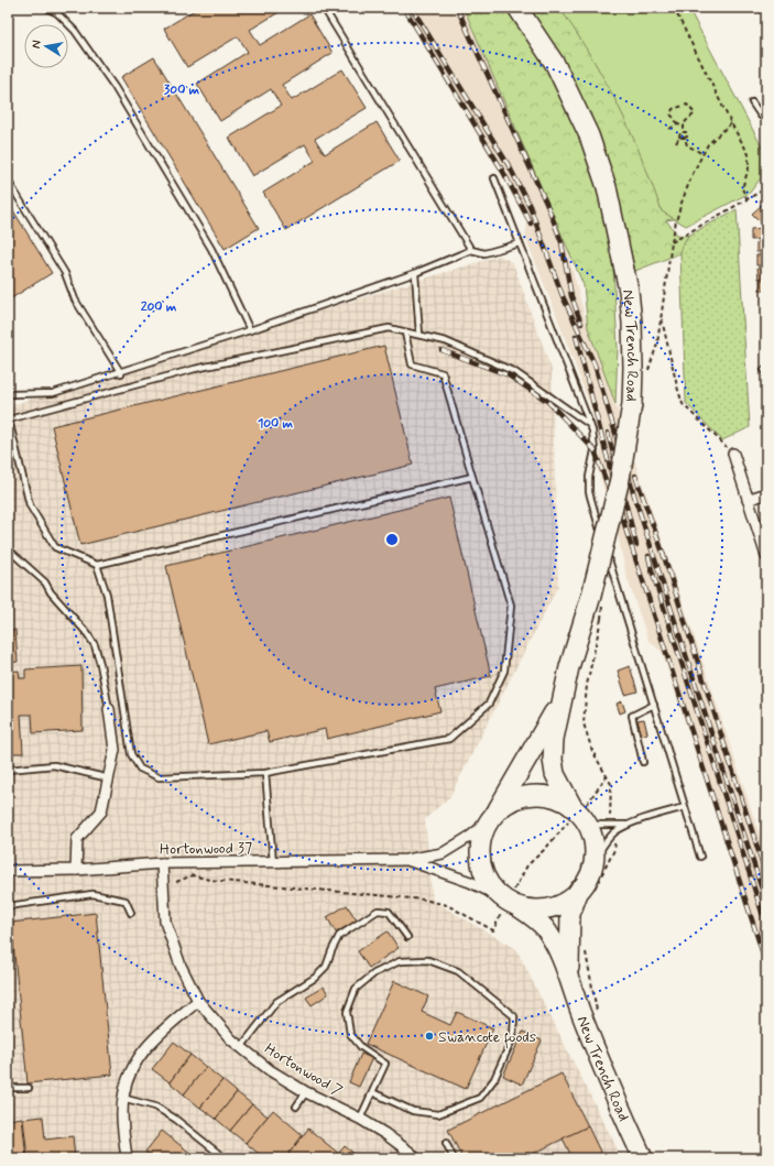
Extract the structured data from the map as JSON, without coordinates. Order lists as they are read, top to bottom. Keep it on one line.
{"streets":{"highway":["New Trench Road"],"street":["Hortonwood 37","Hortonwood 7"]},"crossings":[["New Trench Road","Hortonwood 37"],["Hortonwood 37","Hortonwood 7"]],"places":["Swancote foods"],"north":"left","rings":["300 m","200 m","100 m"]}
